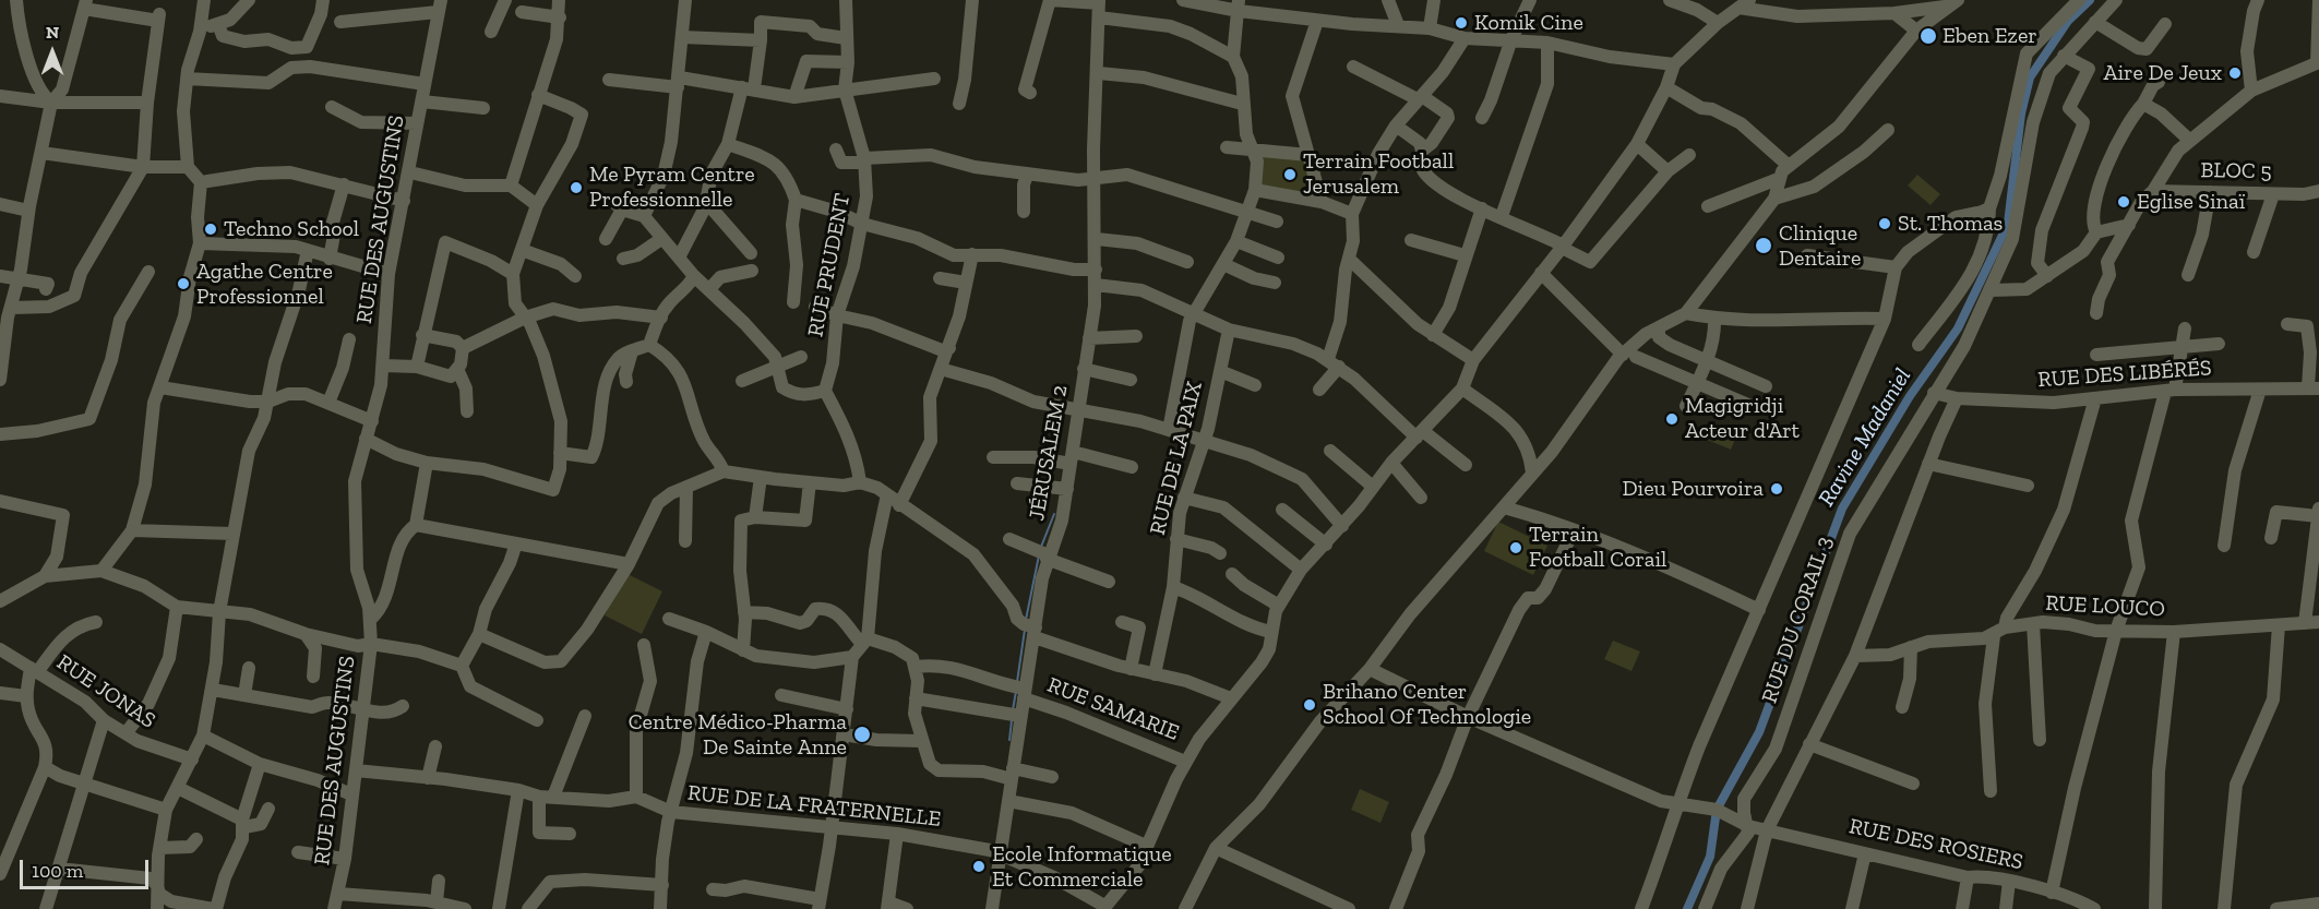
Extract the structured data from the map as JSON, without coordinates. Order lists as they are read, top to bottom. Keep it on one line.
{"streets":{"street":["BLOC 5","RUE DES AUGUSTINS","RUE PRUDENT","RUE DES LIBÉRÉS","JÉRUSALEM 2","RUE DE LA PAIX","RUE LOUCO","RUE DU CORAIL 3","RUE JONAS","RUE SAMARIE","RUE DE LA FRATERNELLE","RUE DES ROSIERS"]},"crossings":[["RUE DES LIBÉRÉS","RUE DU CORAIL 3"],["JÉRUSALEM 2","RUE SAMARIE"],["JÉRUSALEM 2","RUE DE LA FRATERNELLE"],["RUE DU CORAIL 3","RUE DES ROSIERS"]],"water":["Ravine Madaniel"],"places":["Komik Cine","Eben Ezer","Aire De Jeux","Terrain Football Jerusalem","Me Pyram Centre Professionnelle","Eglise Sinaï","St. Thomas","Techno School","Clinique Dentaire","Agathe Centre Professionnel","Magigridji Acteur d'Art","Dieu Pourvoira","Terrain Football Corail","Brihano Center School Of Technologie","Centre Médico-Pharma De Sainte Anne","Ecole Informatique Et Commerciale"],"scale_bar":"100 m","north":"top"}
